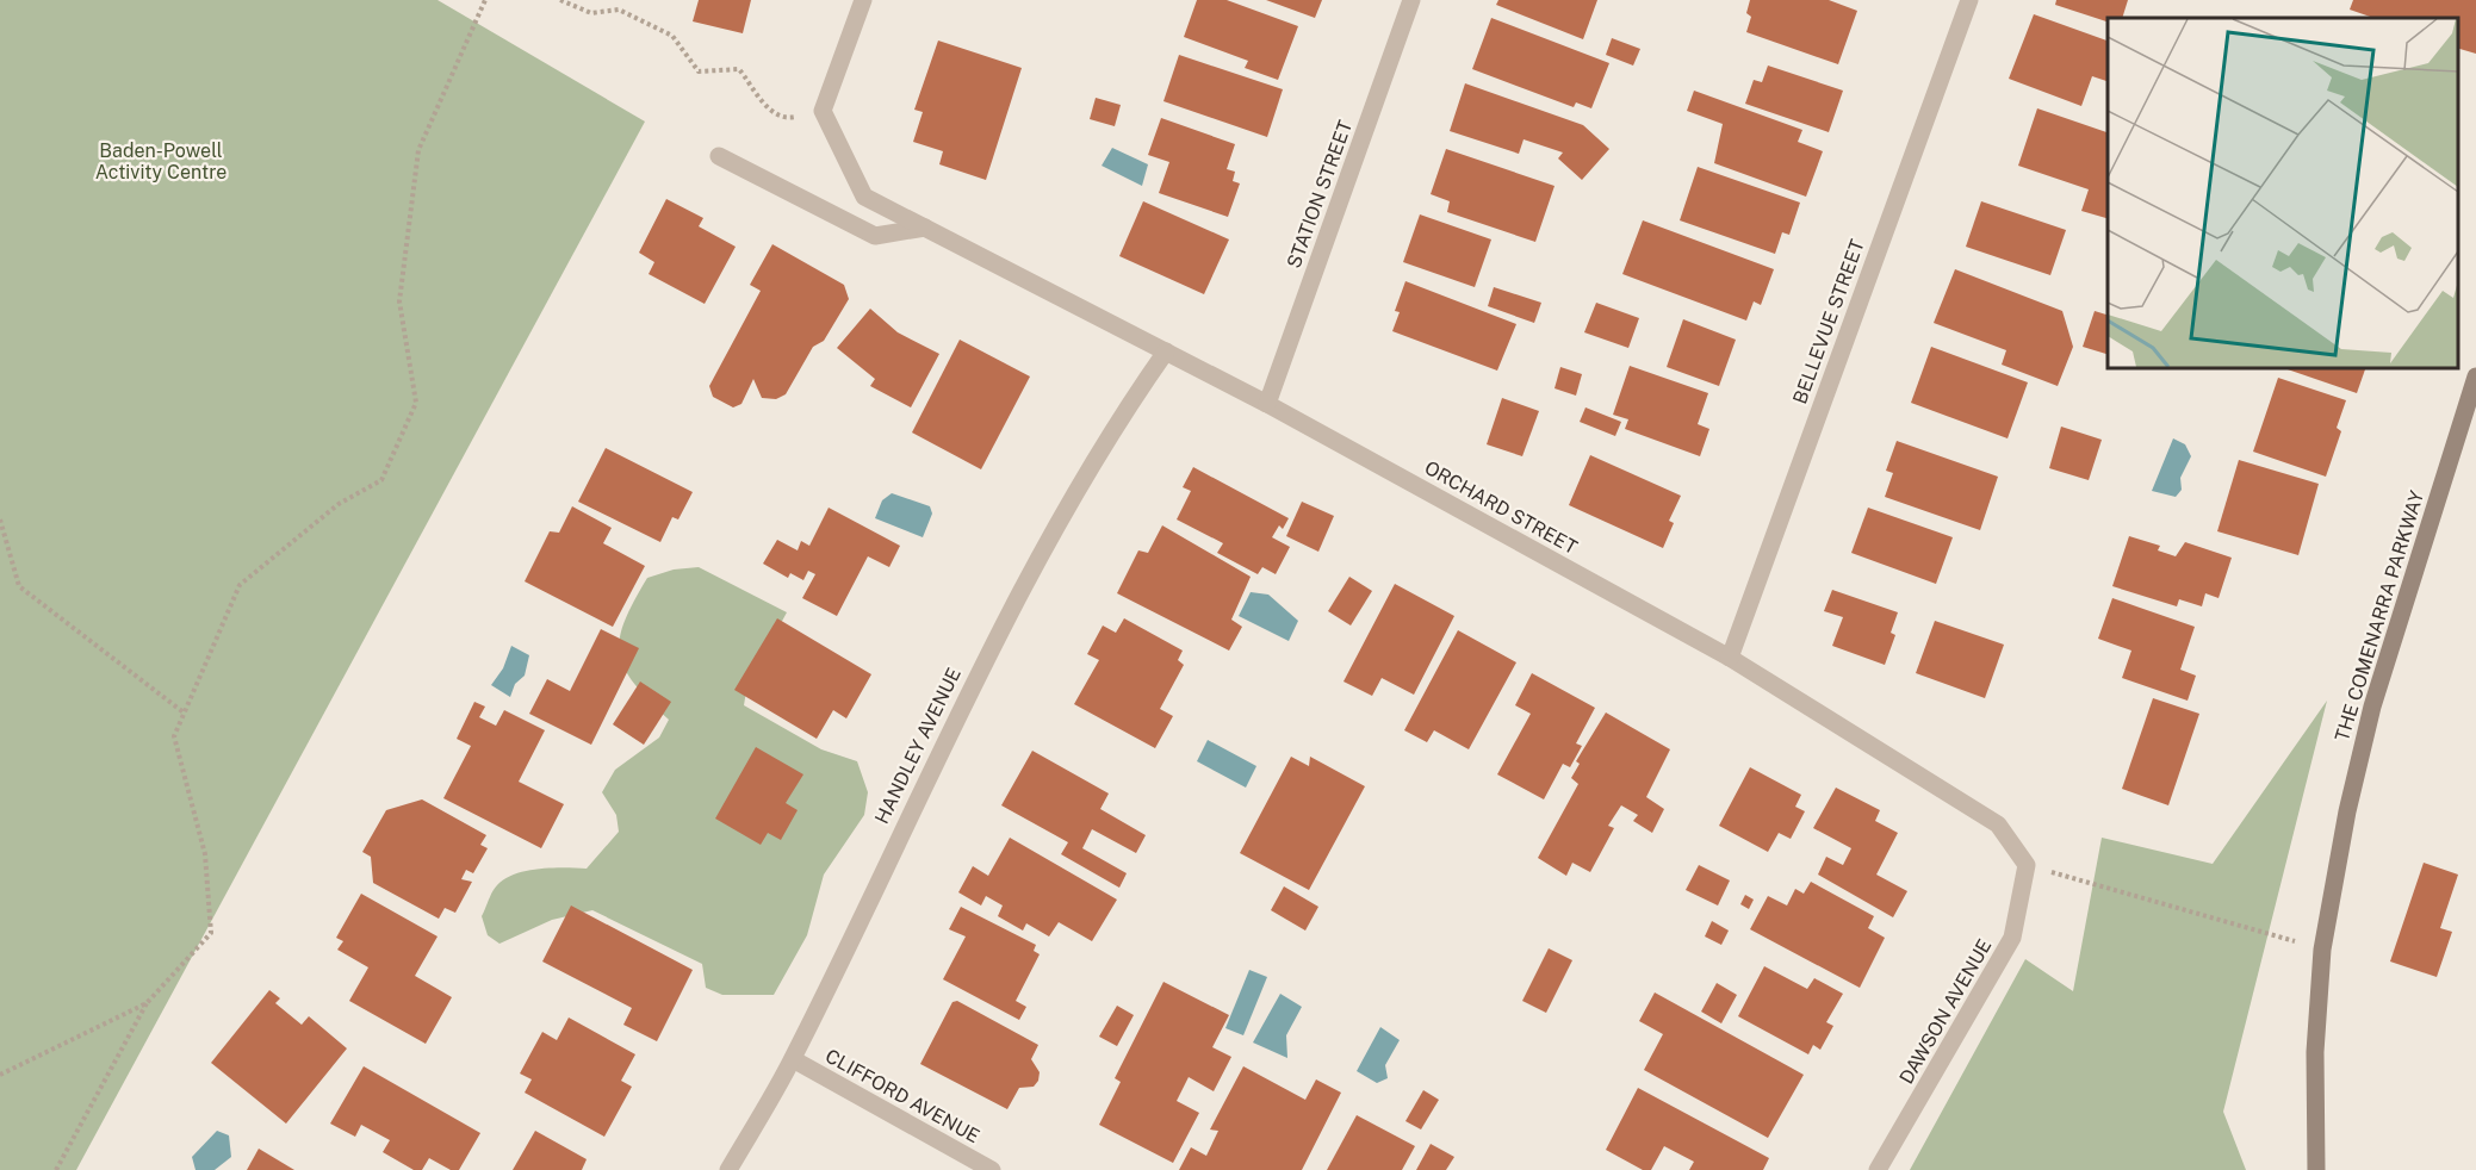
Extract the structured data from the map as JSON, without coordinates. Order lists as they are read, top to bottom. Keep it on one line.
{"streets":{"main road":["THE COMENARRA PARKWAY"],"street":["STATION STREET","BELLEVUE STREET","ORCHARD STREET","HANDLEY AVENUE","DAWSON AVENUE","CLIFFORD AVENUE"]},"crossings":[["STATION STREET","ORCHARD STREET"],["BELLEVUE STREET","ORCHARD STREET"],["ORCHARD STREET","HANDLEY AVENUE"],["ORCHARD STREET","DAWSON AVENUE"],["HANDLEY AVENUE","CLIFFORD AVENUE"]],"parks":["Baden-Powell Activity Centre"]}
